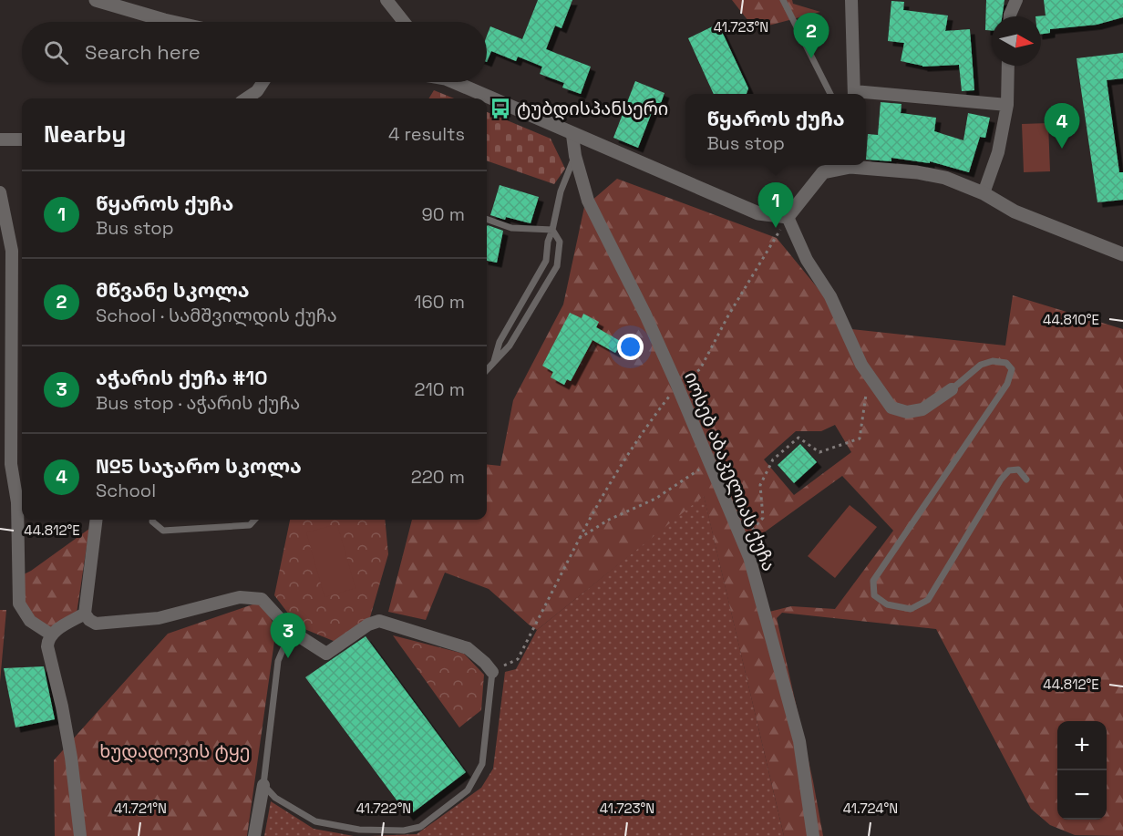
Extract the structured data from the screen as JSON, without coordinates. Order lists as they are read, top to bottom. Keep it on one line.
{"streets":{"street":["იოსებ აბაკელიას ქუჩა"]},"parks":["ხუდადოვის ტყე"],"places":{"bus stop":["ტუბდისპანსერი"]},"north":"right","page":{"pins":["2","4","1","3"],"search":"Search here","popup":["წყაროს ქუჩა","Bus stop"],"heading":["Nearby","4 results"],"list":[{"mark":"1","name":"წყაროს ქუჩა","note":"Bus stop","value":"90 m"},{"mark":"2","name":"მწვანე სკოლა","note":"School · სამშვილდის ქუჩა","value":"160 m"},{"mark":"3","name":"აჭარის ქუჩა #10","note":"Bus stop · აჭარის ქუჩა","value":"210 m"},{"mark":"4","name":"№5 საჯარო სკოლა","note":"School","value":"220 m"}],"map_buttons":["+","−"]},"coordinates":["41.723°N","44.810°E","44.812°E","41.721°N","41.722°N","41.724°N"]}
